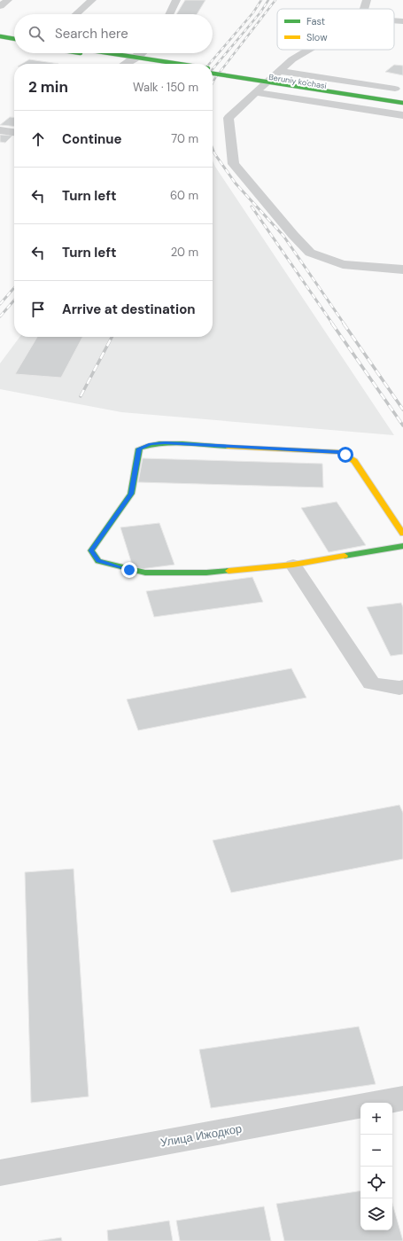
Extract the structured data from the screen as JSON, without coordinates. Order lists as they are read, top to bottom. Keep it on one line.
{"streets":{"main road":["Beruniy ko'chasi"],"street":["Улица Ижодкор"]},"legend":["Fast","Slow"],"page":{"search":"Search here","heading":["2 min","Walk · 150 m"],"list":[["Continue","70 m"],["Turn left","60 m"],["Turn left","20 m"],"Arrive at destination"],"map_buttons":["+","−"]}}
